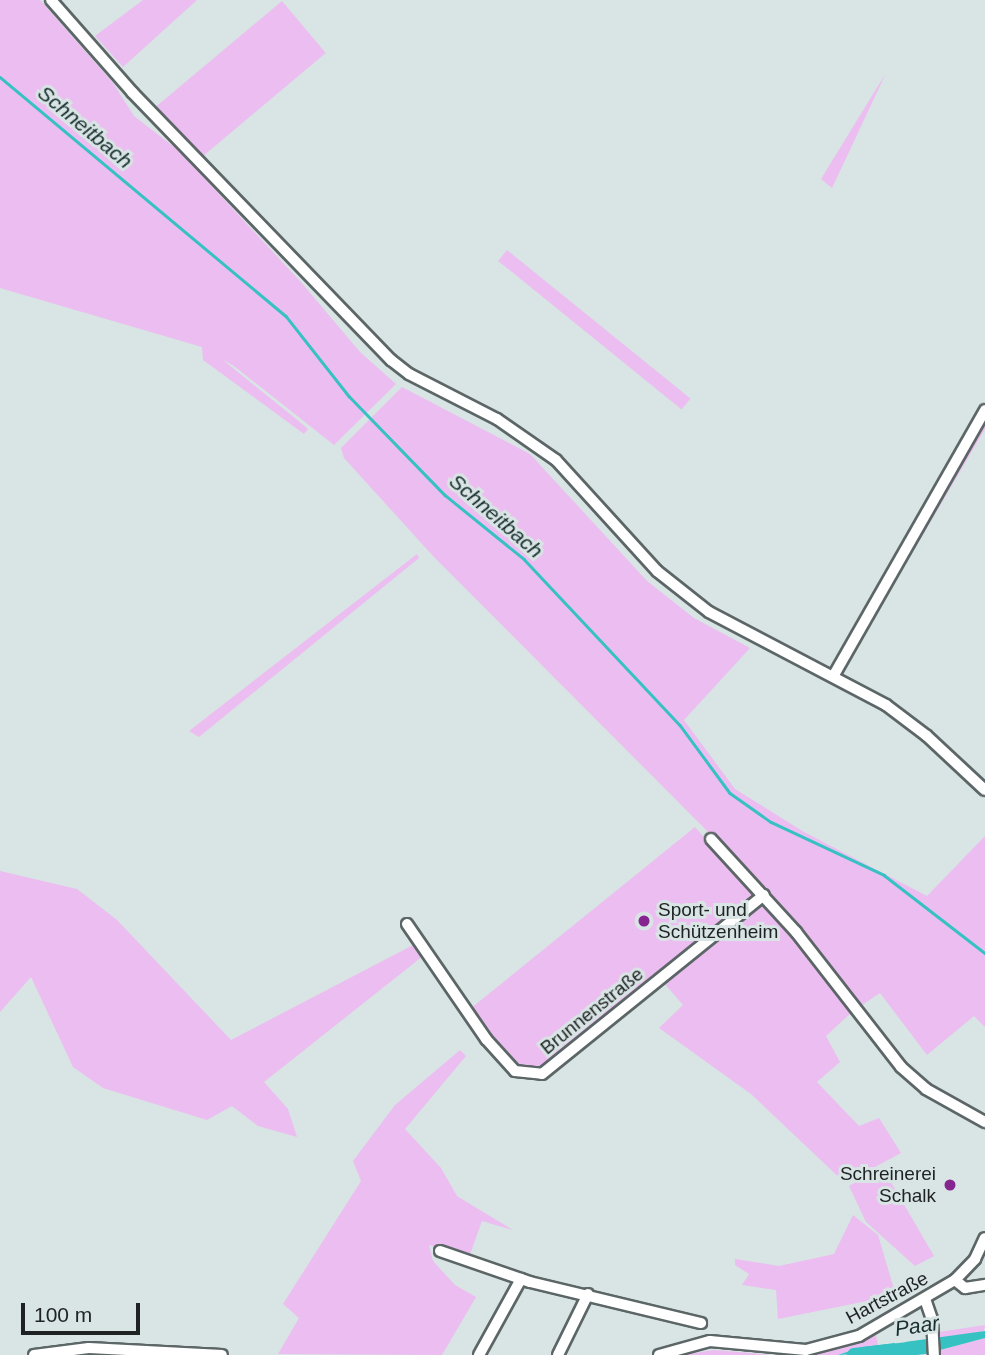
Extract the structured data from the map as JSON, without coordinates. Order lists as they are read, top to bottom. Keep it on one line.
{"streets":{"street":["Brunnenstraße","Hartstraße"]},"water":["Schneitbach","Paar"],"places":["Sport- und Schützenheim","Schreinerei Schalk"],"scale_bar":"100 m"}
